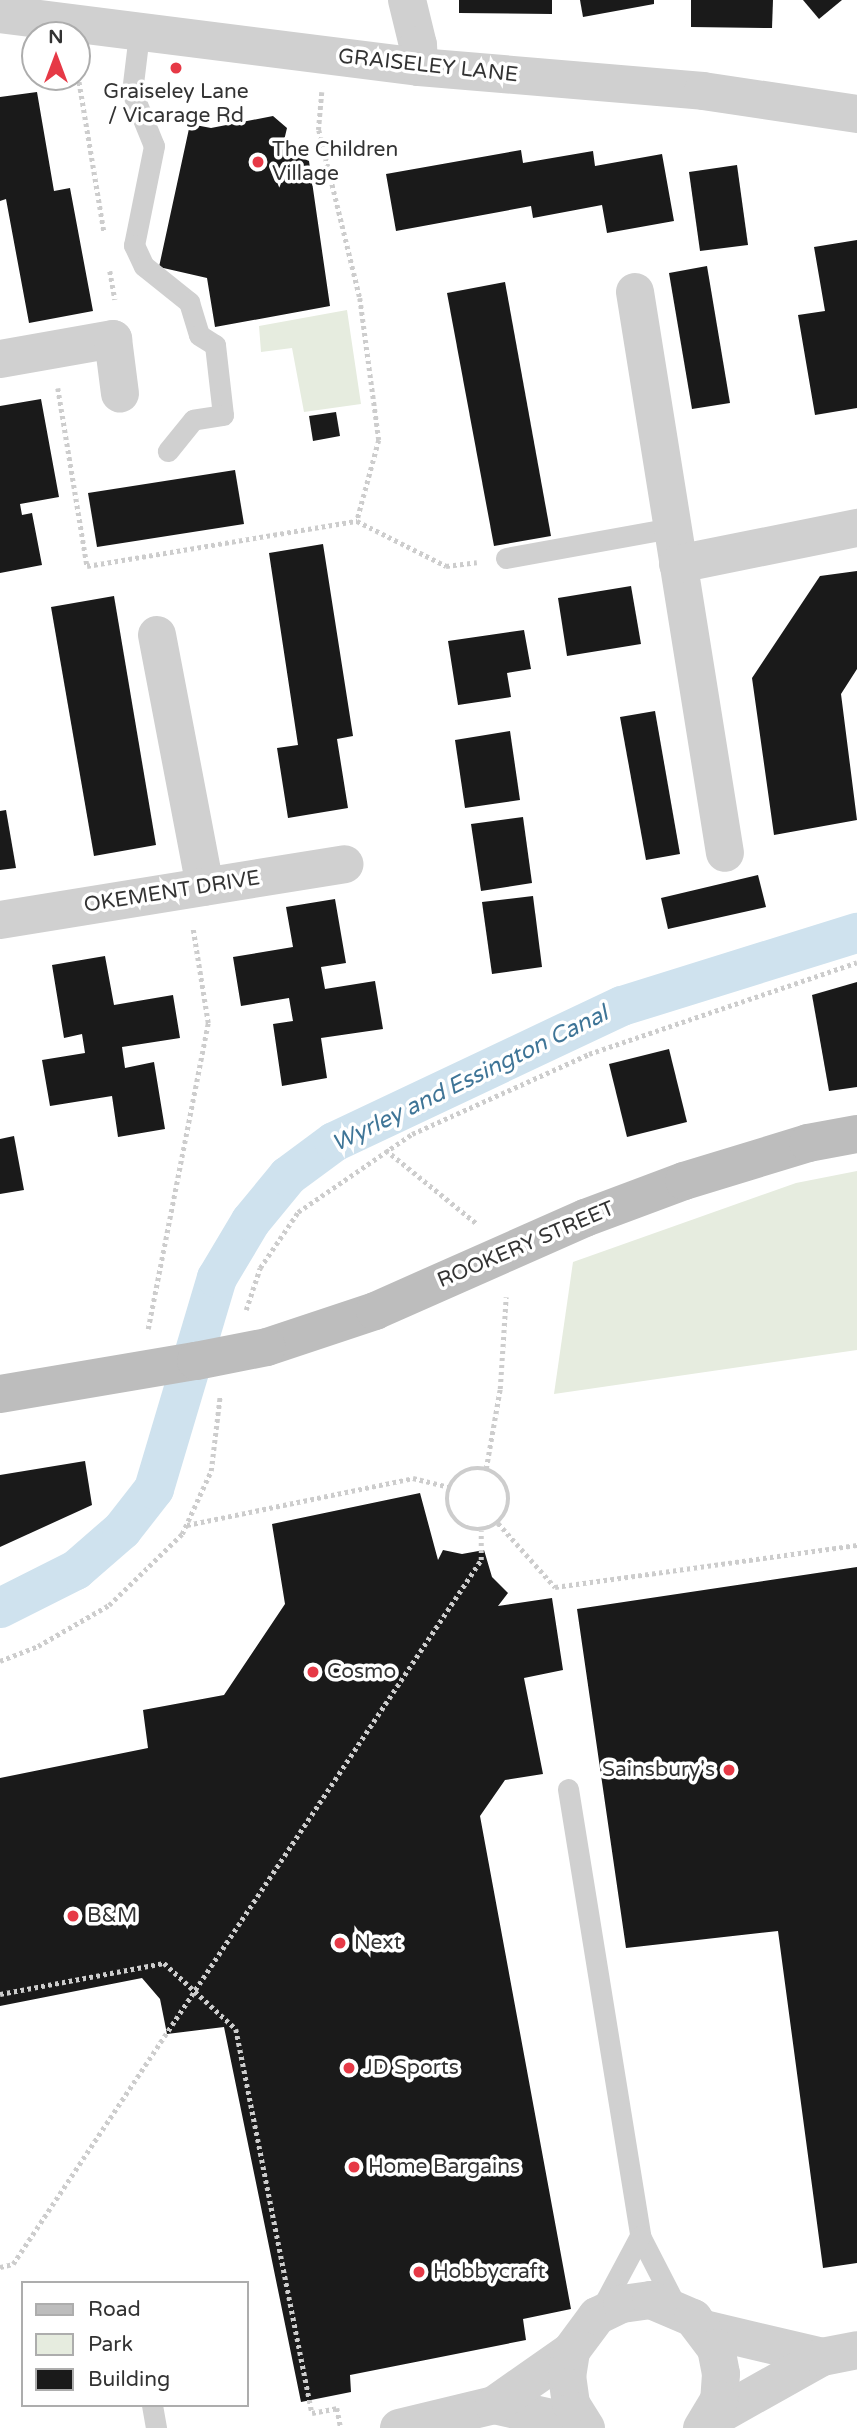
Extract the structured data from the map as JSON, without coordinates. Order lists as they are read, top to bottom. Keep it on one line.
{"streets":{"street":["GRAISELEY LANE","OKEMENT DRIVE","ROOKERY STREET"]},"water":["Wyrley and Essington Canal"],"places":["Graiseley Lane / Vicarage Rd","The Children Village","Cosmo","Sainsbury's","B&M","Next","JD Sports","Home Bargains","Hobbycraft"],"legend":["Road","Park","Building"],"north":"top"}
